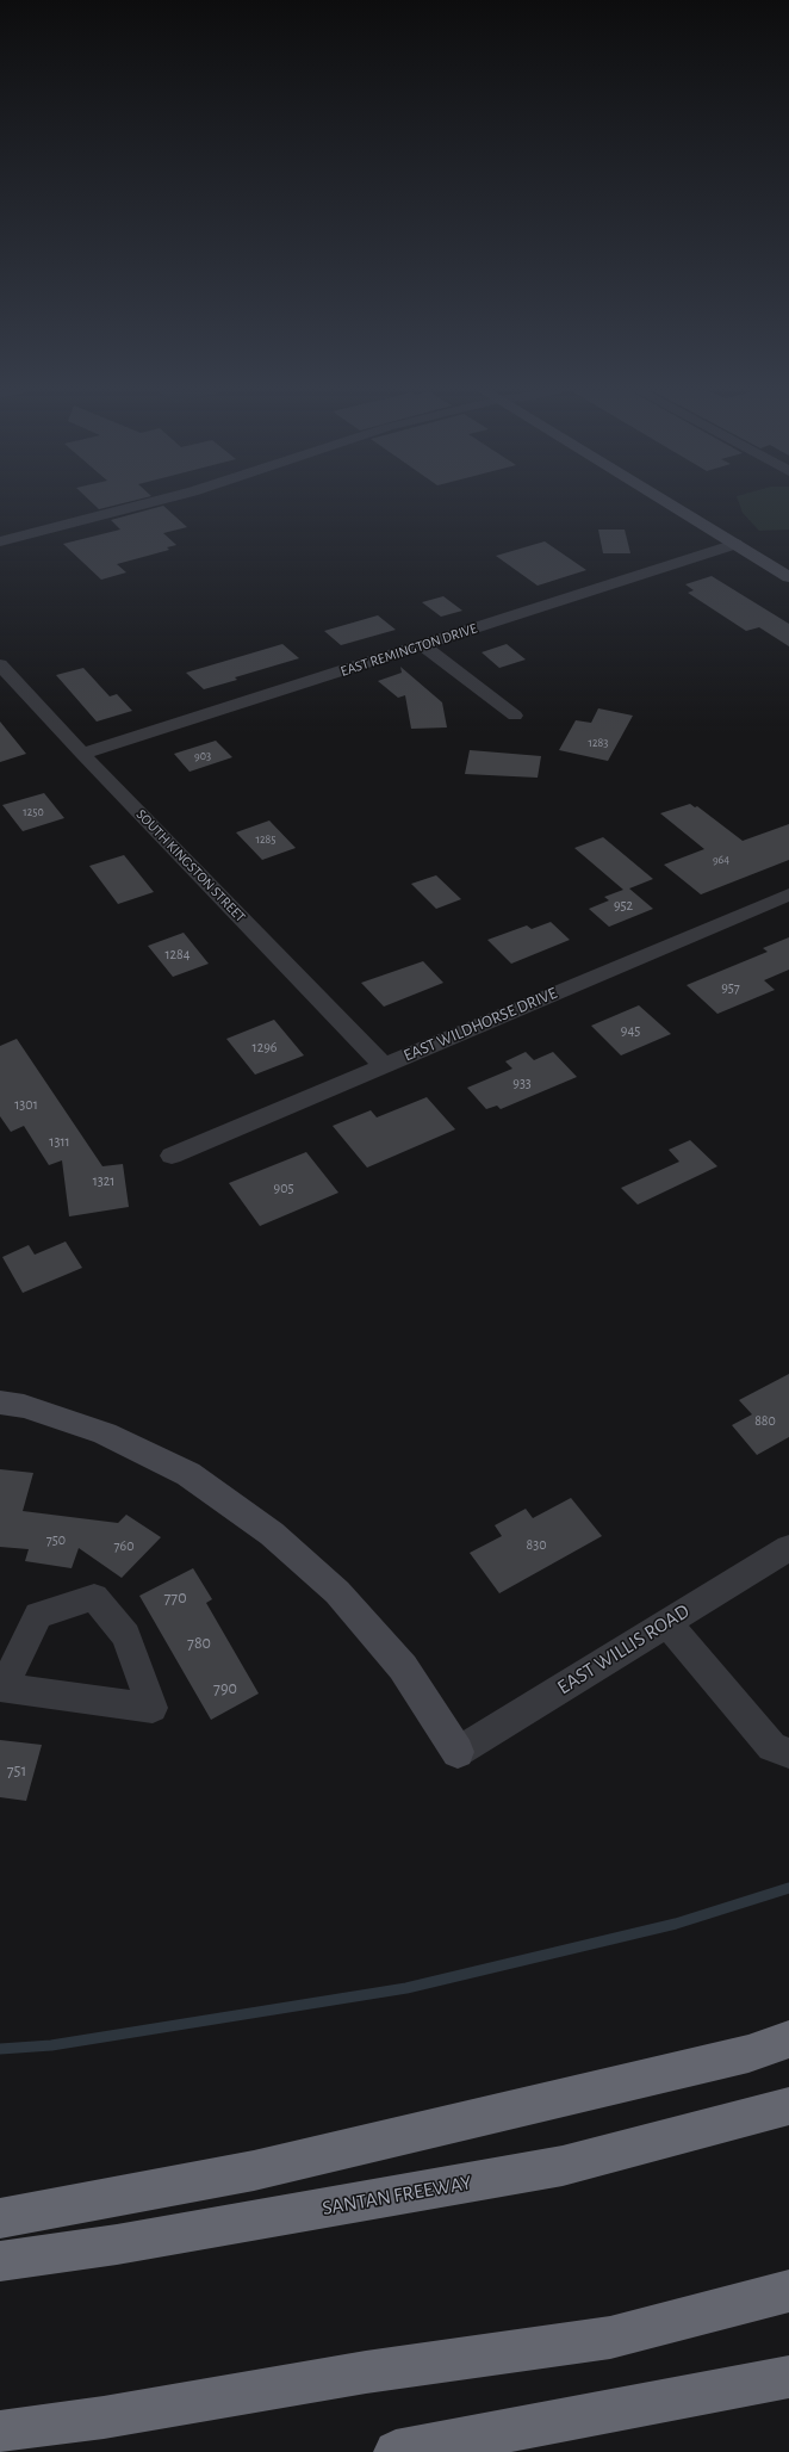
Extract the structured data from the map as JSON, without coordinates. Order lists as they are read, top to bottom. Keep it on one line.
{"streets":{"highway":["SANTAN FREEWAY"],"street":["EAST REMINGTON DRIVE","SOUTH KINGSTON STREET","EAST WILDHORSE DRIVE","EAST WILLIS ROAD"]},"crossings":[["EAST REMINGTON DRIVE","SOUTH KINGSTON STREET"],["SOUTH KINGSTON STREET","EAST WILDHORSE DRIVE"]],"house_numbers":["1283","903","1250","1285","964","952","1284","957","945","1296","933","1301","1311","1321","905","880","750","830","760","770","780","790","751"]}
